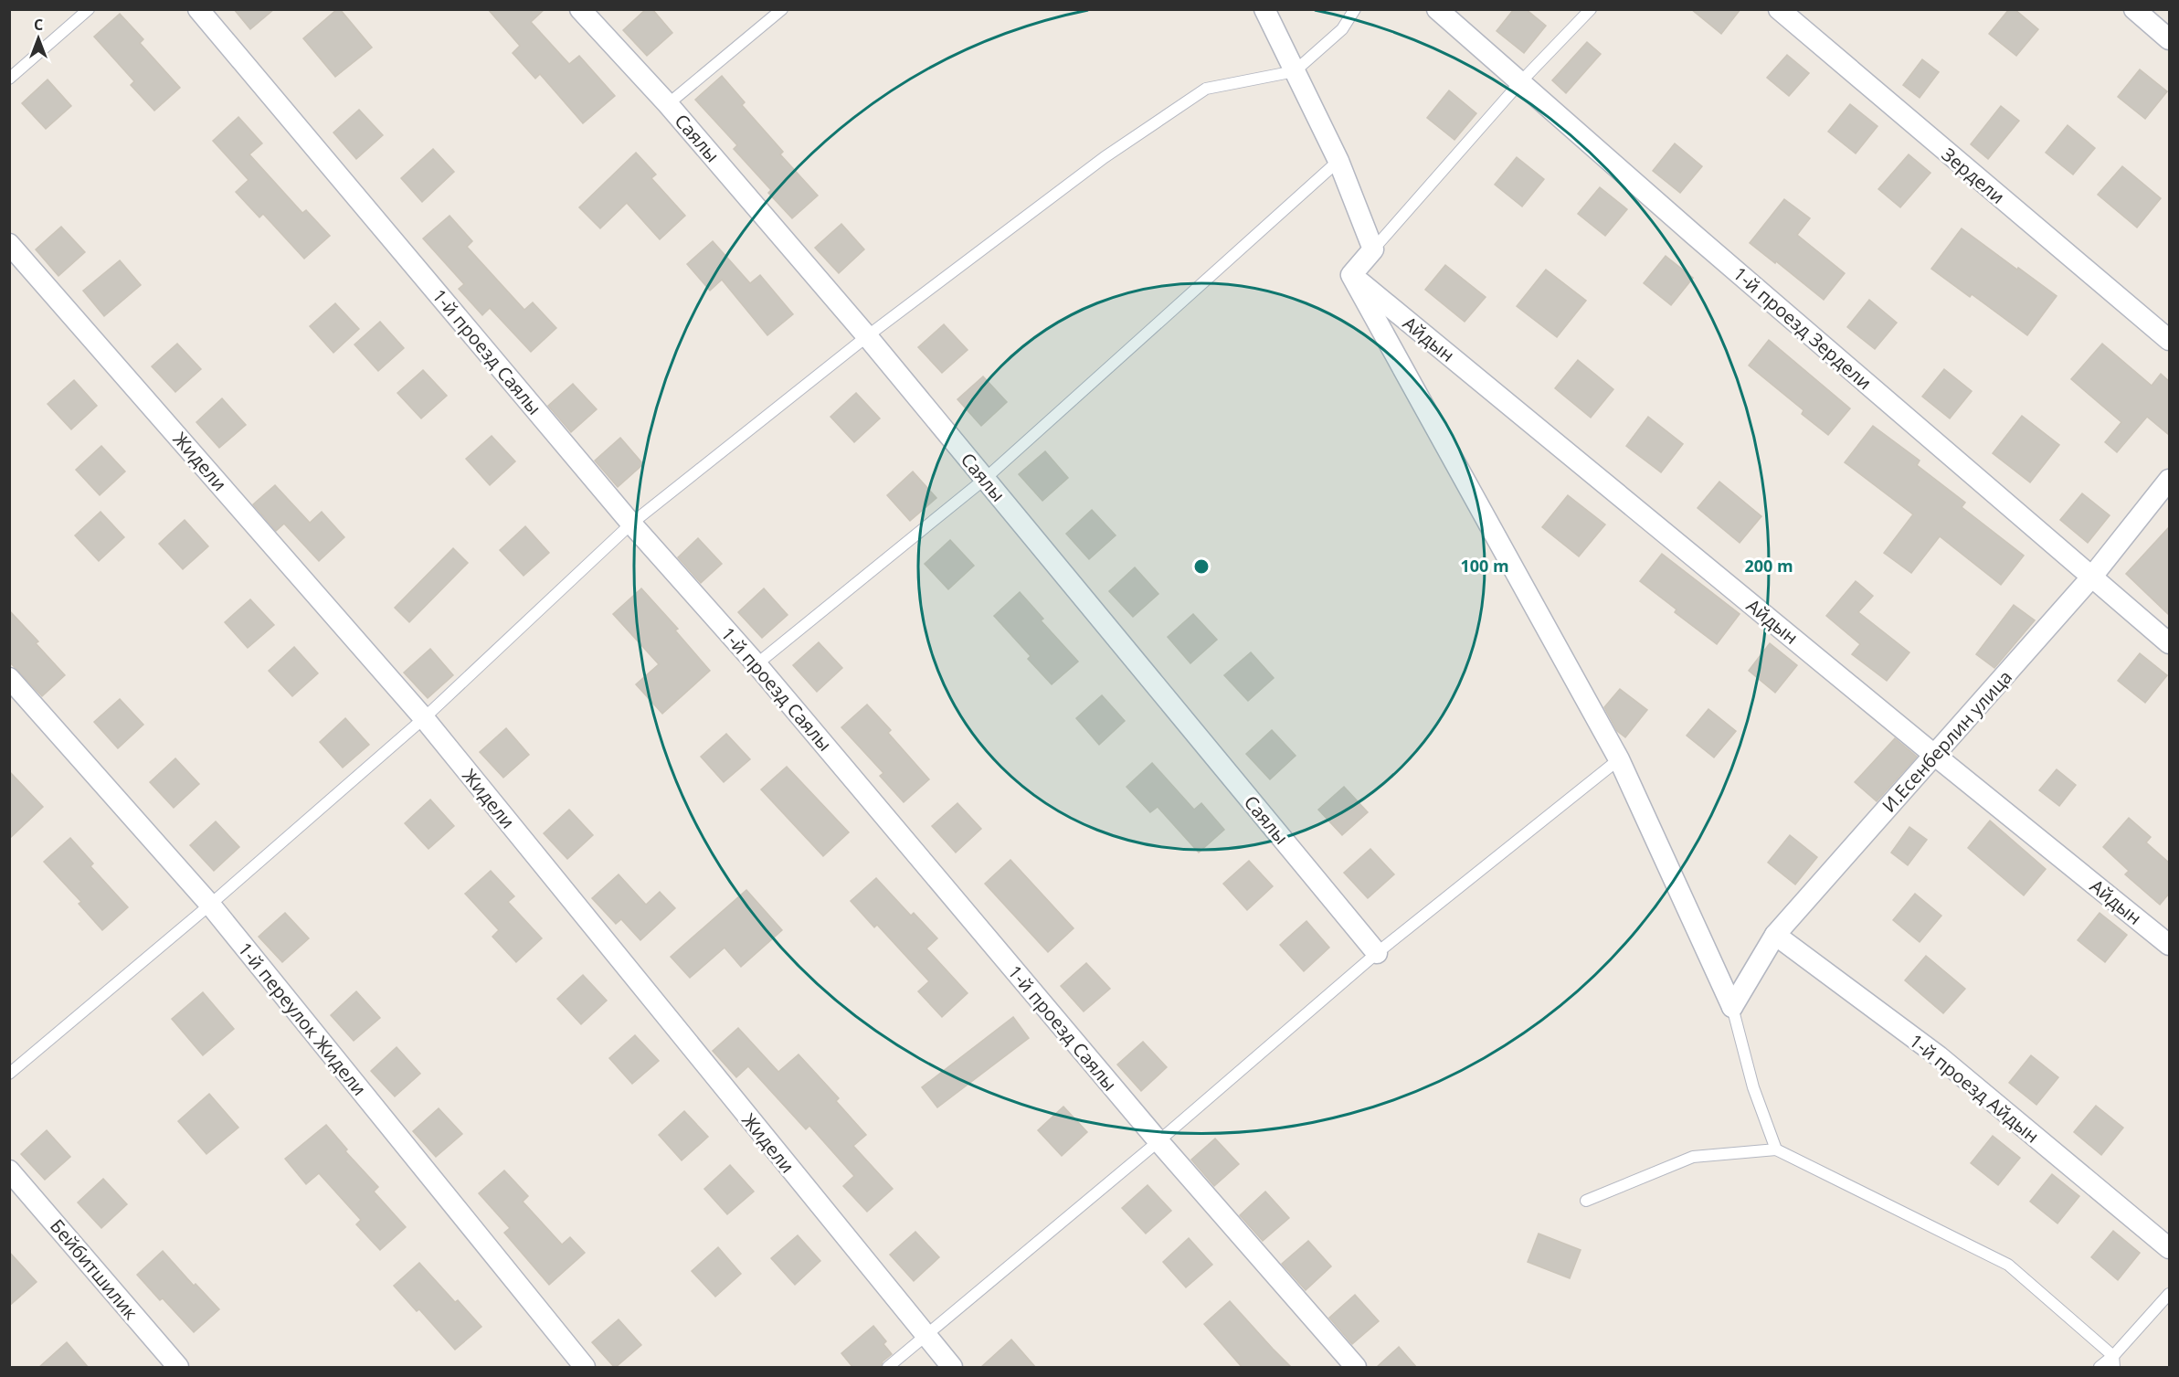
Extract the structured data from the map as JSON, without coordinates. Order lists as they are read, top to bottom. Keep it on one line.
{"streets":{"street":["Саялы","Зердели","1-й проезд Зердели","Айдын","1-й проезд Саялы","Жидели","И.Есенберлин улица","1-й переулок Жидели","1-й проезд Айдын","Бейбитшилик"]},"crossings":[["1-й проезд Зердели","И.Есенберлин улица"],["Айдын","И.Есенберлин улица"],["И.Есенберлин улица","1-й проезд Айдын"]],"north":"top","rings":["100 m","200 m"]}
